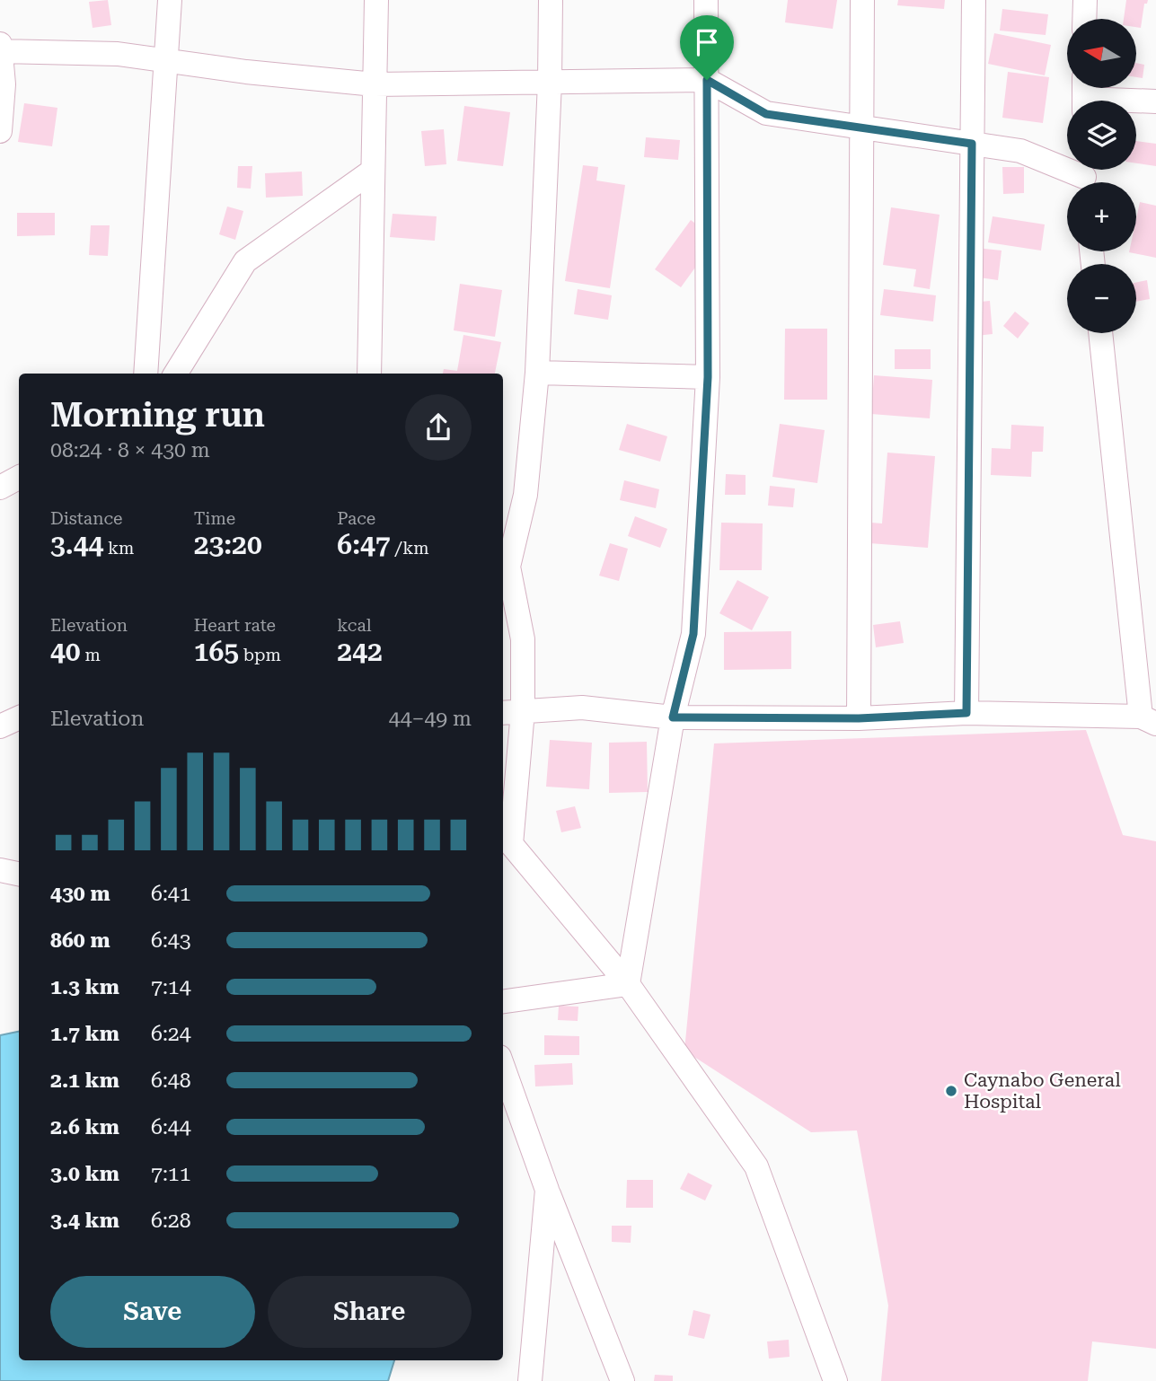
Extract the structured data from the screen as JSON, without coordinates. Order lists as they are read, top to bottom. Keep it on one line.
{"places":["Caynabo General Hospital"],"north":"left","page":{"map_buttons":["+","−"],"heading":["Morning run","08:24 · 8 × 430 m"],"stats":[["Distance","3.44 km"],["Time","23:20"],["Pace","6:47 /km"],["Elevation","40 m"],["Heart rate","165 bpm"],["kcal","242"]],"chart":["Elevation","44–49 m"],"list":[{"name":"430 m","note":"6:41"},{"name":"860 m","note":"6:43"},{"name":"1.3 km","note":"7:14"},{"name":"1.7 km","note":"6:24"},{"name":"2.1 km","note":"6:48"},{"name":"2.6 km","note":"6:44"},{"name":"3.0 km","note":"7:11"},{"name":"3.4 km","note":"6:28"}],"buttons":["Save","Share"]}}
